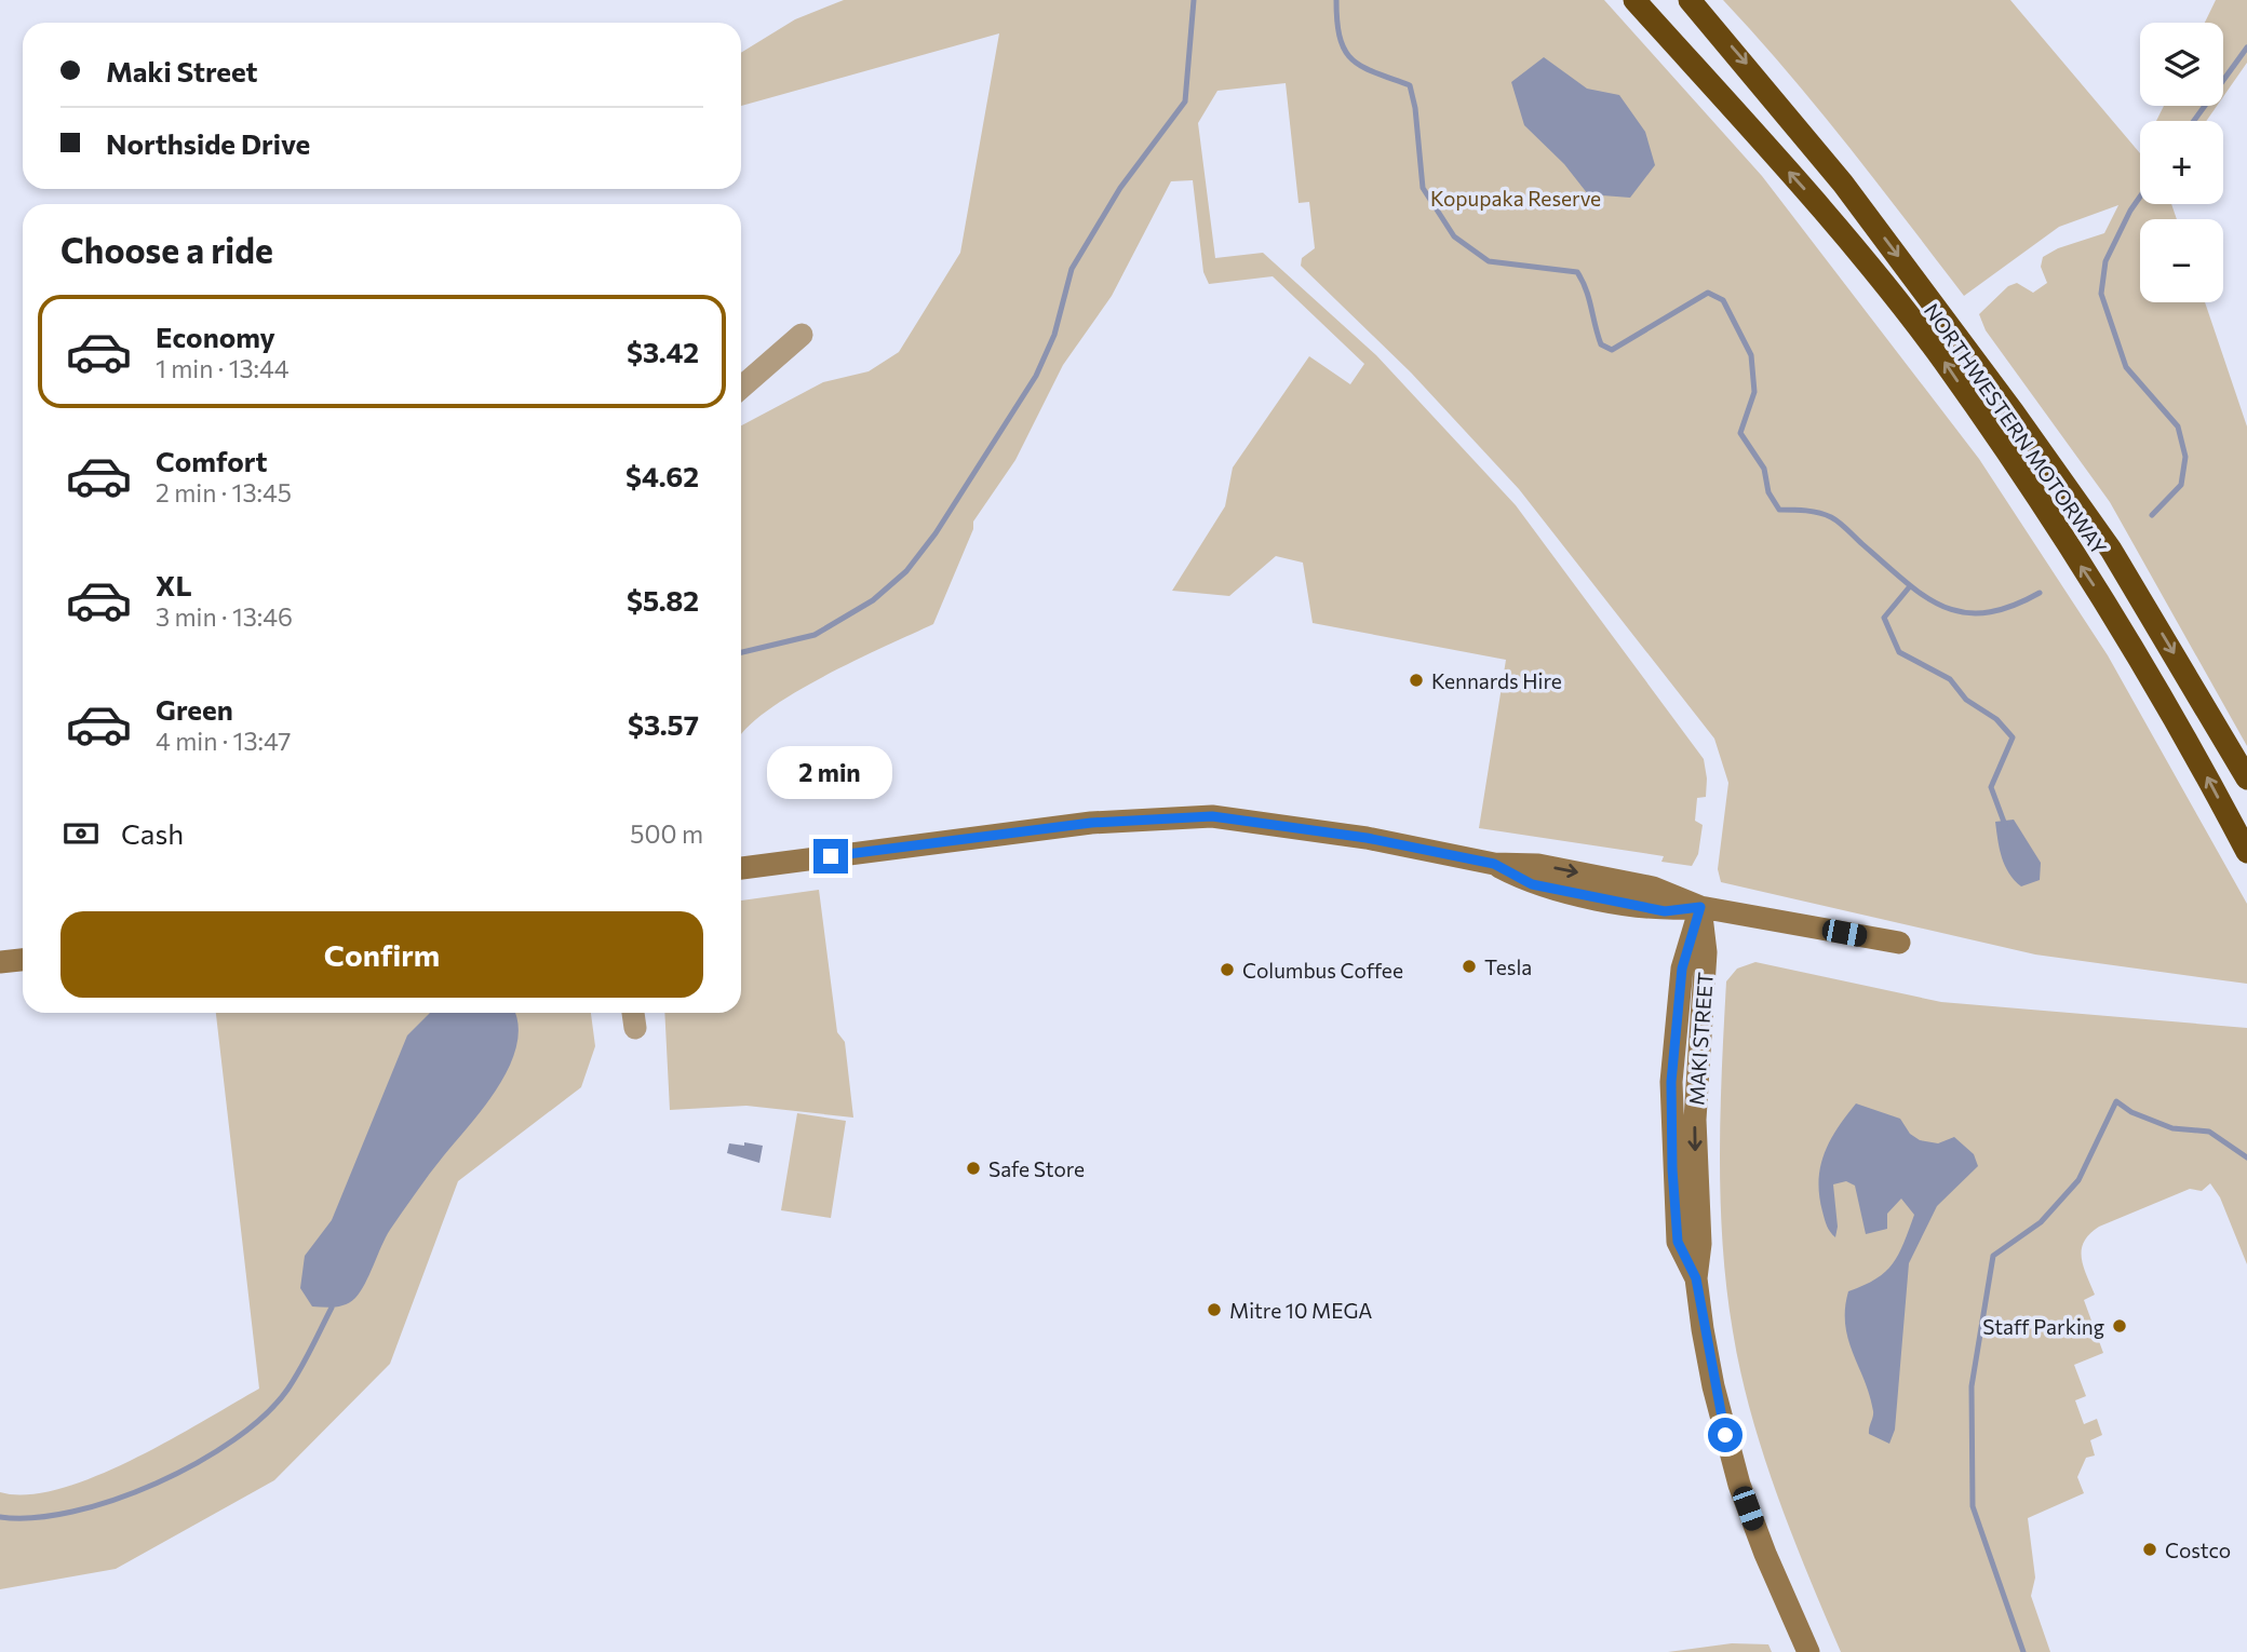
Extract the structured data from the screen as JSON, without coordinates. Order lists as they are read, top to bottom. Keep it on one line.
{"streets":{"highway":["NORTHWESTERN MOTORWAY"],"street":["MAKI STREET"]},"parks":["Kopupaka Reserve"],"places":["Kennards Hire","Tesla","Columbus Coffee","Safe Store","Mitre 10 MEGA","Staff Parking","Costco"],"page":{"map_buttons":["+","−"],"banner":["Maki Street","Northside Drive"],"heading":"Choose a ride","list":[{"name":"Economy","note":"1 min · 13:44","value":"$3.42"},{"name":"Comfort","note":"2 min · 13:45","value":"$4.62"},{"name":"XL","note":"3 min · 13:46","value":"$5.82"},{"name":"Green","note":"4 min · 13:47","value":"$3.57"}],"bubble":"2 min","pay":["Cash","500 m"],"buttons":"Confirm"}}
